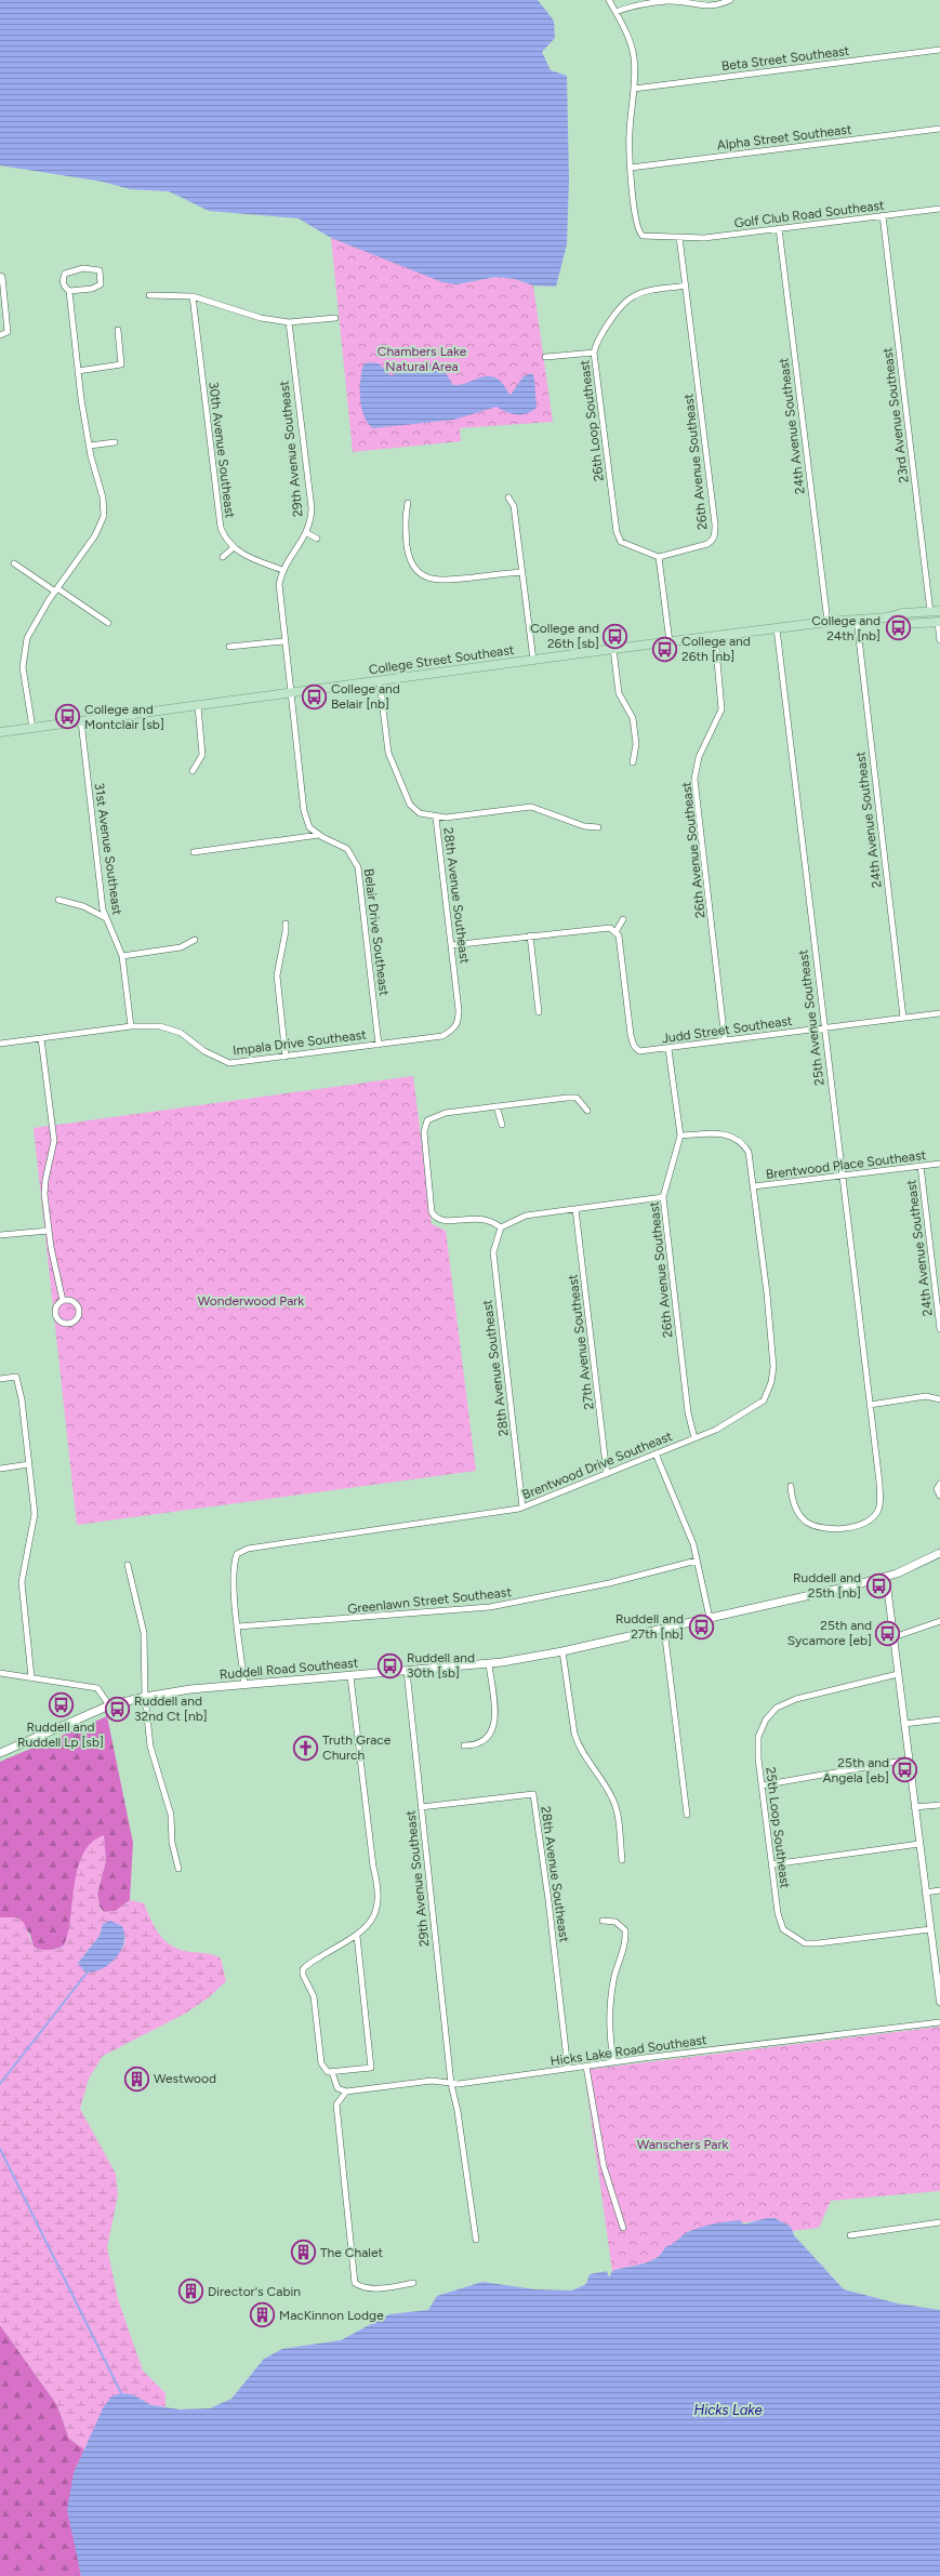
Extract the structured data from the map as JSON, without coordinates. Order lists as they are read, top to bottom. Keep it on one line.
{"streets":{"main road":["College Street Southeast","Ruddell Road Southeast"],"street":["Beta Street Southeast","Alpha Street Southeast","Golf Club Road Southeast","23rd Avenue Southeast","26th Loop Southeast","24th Avenue Southeast","29th Avenue Southeast","30th Avenue Southeast","26th Avenue Southeast","31st Avenue Southeast","28th Avenue Southeast","Belair Drive Southeast","25th Avenue Southeast","Judd Street Southeast","Impala Drive Southeast","Brentwood Place Southeast","27th Avenue Southeast","Brentwood Drive Southeast","Greenlawn Street Southeast","25th Loop Southeast","Hicks Lake Road Southeast"]},"crossings":[["Beta Street Southeast","Golf Club Road Southeast"],["Alpha Street Southeast","Golf Club Road Southeast"],["Golf Club Road Southeast","23rd Avenue Southeast"],["Golf Club Road Southeast","24th Avenue Southeast"],["Golf Club Road Southeast","26th Avenue Southeast"],["23rd Avenue Southeast","College Street Southeast"],["26th Loop Southeast","26th Avenue Southeast"],["24th Avenue Southeast","College Street Southeast"],["24th Avenue Southeast","Judd Street Southeast"],["24th Avenue Southeast","Brentwood Place Southeast"],["29th Avenue Southeast","College Street Southeast"],["29th Avenue Southeast","28th Avenue Southeast"],["29th Avenue Southeast","Belair Drive Southeast"],["29th Avenue Southeast","Ruddell Road Southeast"],["29th Avenue Southeast","Hicks Lake Road Southeast"],["26th Avenue Southeast","College Street Southeast"],["26th Avenue Southeast","Judd Street Southeast"],["26th Avenue Southeast","Brentwood Drive Southeast"],["College Street Southeast","31st Avenue Southeast"],["College Street Southeast","28th Avenue Southeast"],["College Street Southeast","Belair Drive Southeast"],["College Street Southeast","25th Avenue Southeast"],["31st Avenue Southeast","Impala Drive Southeast"],["28th Avenue Southeast","Impala Drive Southeast"],["28th Avenue Southeast","Brentwood Drive Southeast"],["28th Avenue Southeast","Hicks Lake Road Southeast"],["Belair Drive Southeast","Impala Drive Southeast"],["25th Avenue Southeast","Judd Street Southeast"],["25th Avenue Southeast","Brentwood Place Southeast"],["Brentwood Place Southeast","Brentwood Drive Southeast"],["27th Avenue Southeast","Brentwood Drive Southeast"],["Brentwood Drive Southeast","Greenlawn Street Southeast"],["Brentwood Drive Southeast","Ruddell Road Southeast"]],"water":["Hicks Lake"],"parks":["Chambers Lake Natural Area","Wonderwood Park","Wanschers Park"],"places":{"bus stop":["College and 24th [nb]","College and 26th [sb]","College and 26th [nb]","College and Belair [nb]","College and Montclair [sb]","Ruddell and 25th [nb]","Ruddell and 27th [nb]","25th and Sycamore [eb]","Ruddell and 30th [sb]","Ruddell and Ruddell Lp [sb]","Ruddell and 32nd Ct [nb]","25th and Angela [eb]"],"church":["Truth Grace Church"],"building":["Westwood","The Chalet","Director's Cabin","MacKinnon Lodge"]}}
